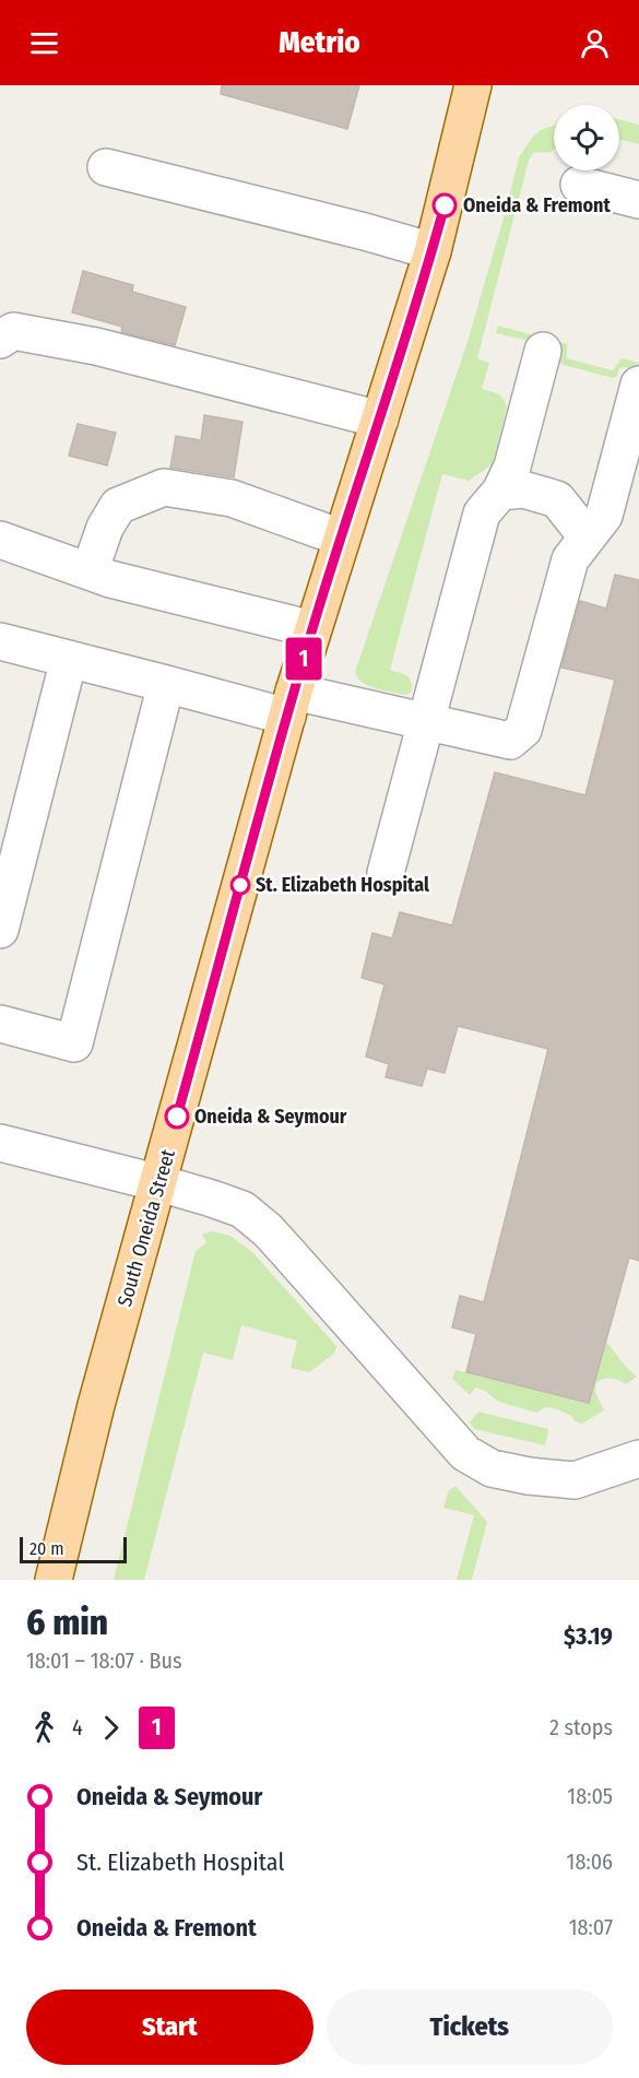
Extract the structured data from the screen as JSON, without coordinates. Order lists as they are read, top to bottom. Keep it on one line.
{"streets":{"main road":["South Oneida Street"]},"places":["Oneida & Fremont","St. Elizabeth Hospital","Oneida & Seymour"],"lines":["bus line 1"],"scale_bar":"20 m","page":{"header":"Metrio","on_map":"1","scale":"20 m","heading":["6 min","18:01 – 18:07 · Bus","$3.19"],"legs":["4","1","2 stops"],"list":[{"name":"Oneida & Seymour","value":"18:05"},{"name":"St. Elizabeth Hospital","value":"18:06"},{"name":"Oneida & Fremont","value":"18:07"}],"buttons":["Start","Tickets"]}}
